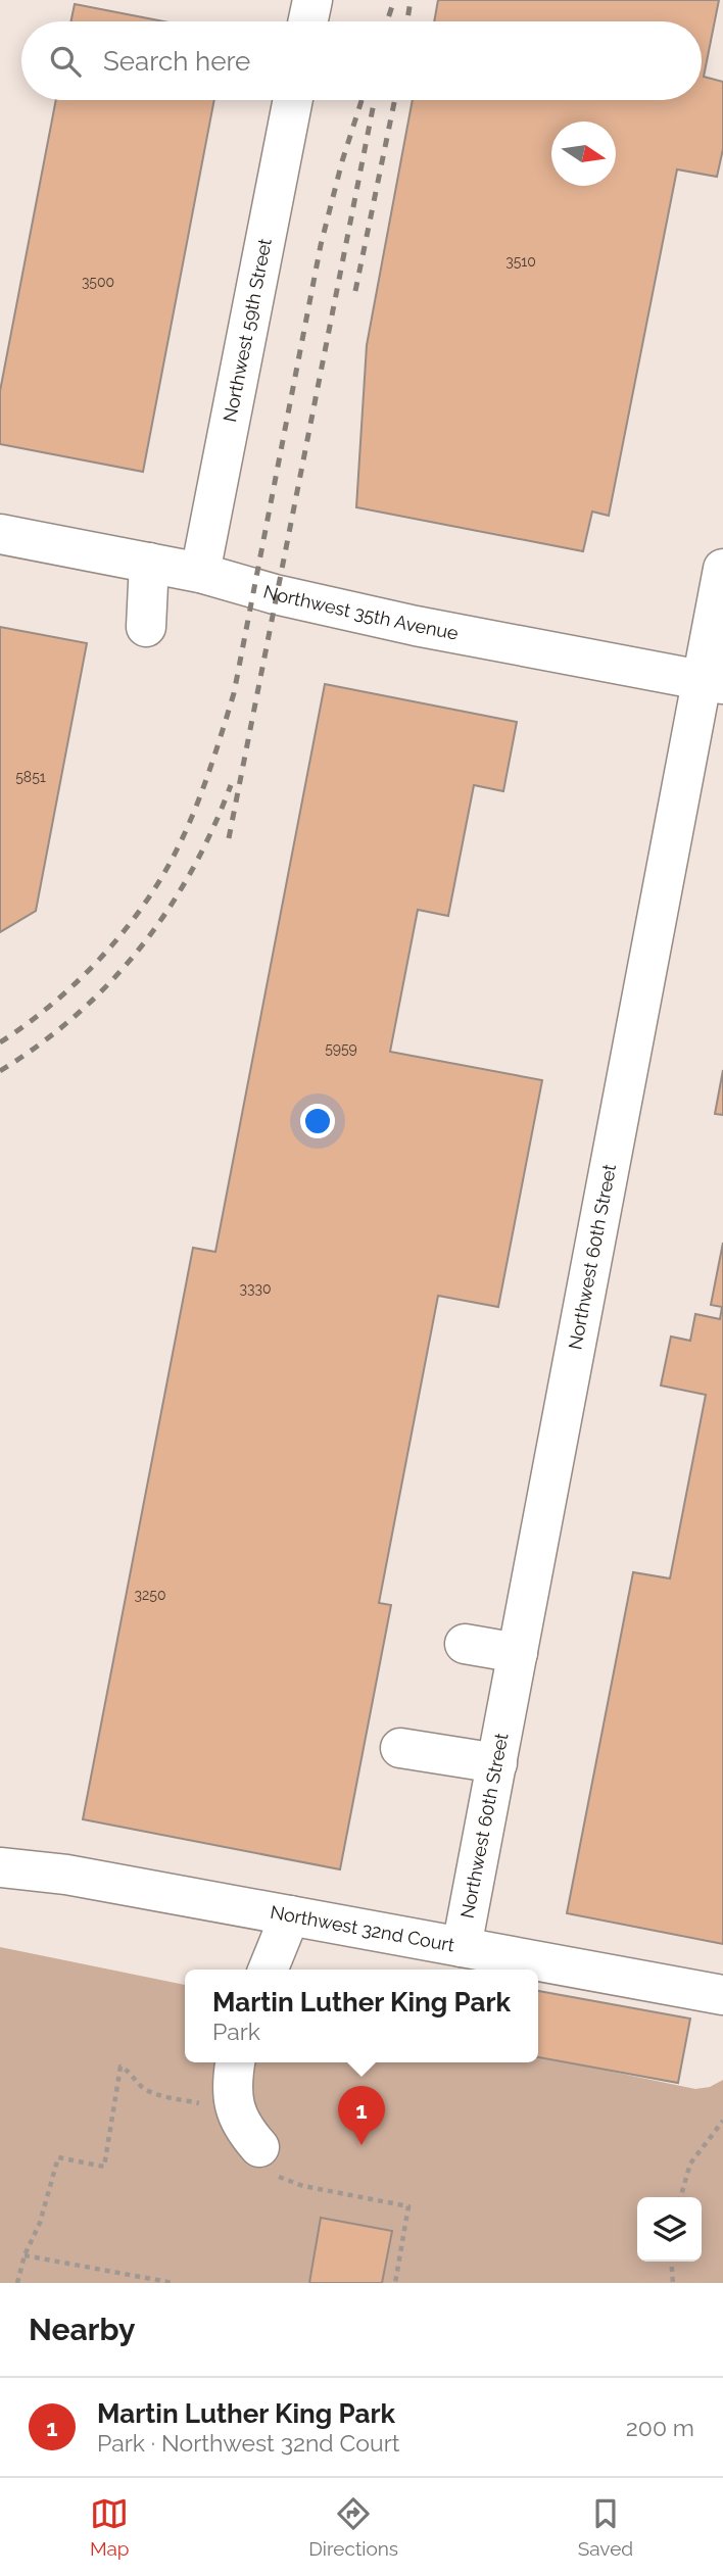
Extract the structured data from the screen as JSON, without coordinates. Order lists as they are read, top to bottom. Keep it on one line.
{"streets":{"street":["Northwest 59th Street","Northwest 35th Avenue","Northwest 60th Street","Northwest 32nd Court"]},"crossings":[["Northwest 59th Street","Northwest 35th Avenue"],["Northwest 35th Avenue","Northwest 60th Street"],["Northwest 60th Street","Northwest 32nd Court"]],"house_numbers":["3510","3500","5851","5959","3330","3250"],"north":"right","page":{"search":"Search here","popup":["Martin Luther King Park","Park"],"pins":"1","heading":"Nearby","list":[{"mark":"1","name":"Martin Luther King Park","note":"Park · Northwest 32nd Court","value":"200 m"}],"nav":["Map","Directions","Saved"]}}
